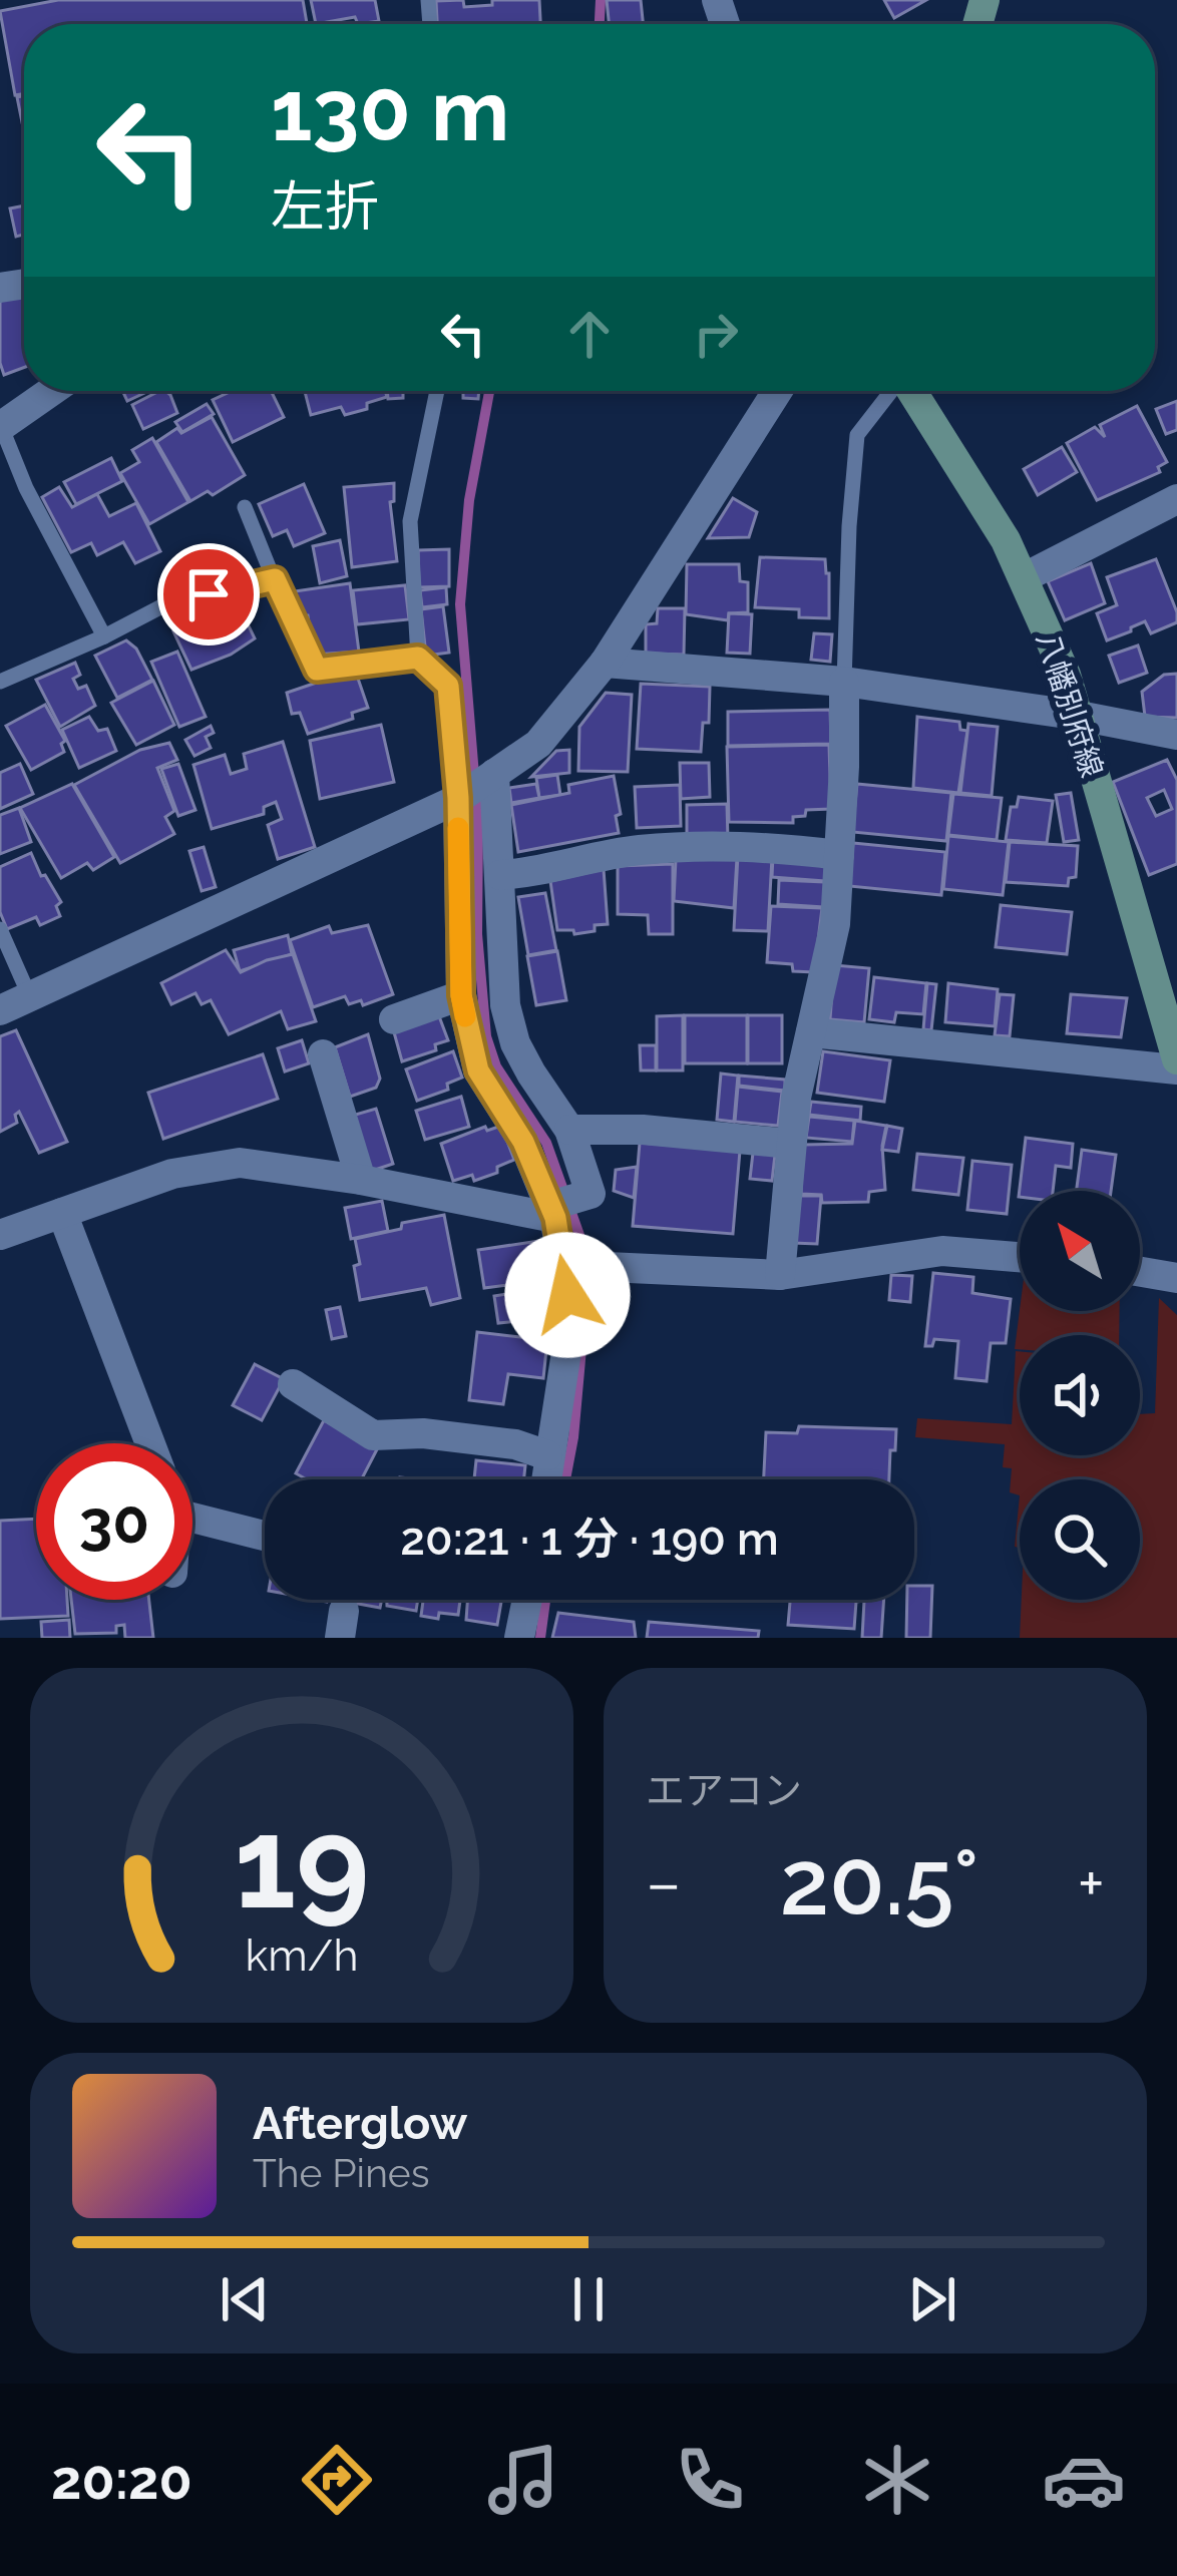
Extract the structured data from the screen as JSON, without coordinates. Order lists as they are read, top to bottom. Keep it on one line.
{"streets":{"main road":["八幡別府線"]},"north":"top left","page":{"turn":["130 m","左折"],"limit":"30","trip":"20:21 · 1 分 · 190 m","tile":"エアコン","heat":["−","20.5°","+"],"song":["Afterglow","The Pines"],"tabs":"20:20","gauge":["19","km/h"]}}
